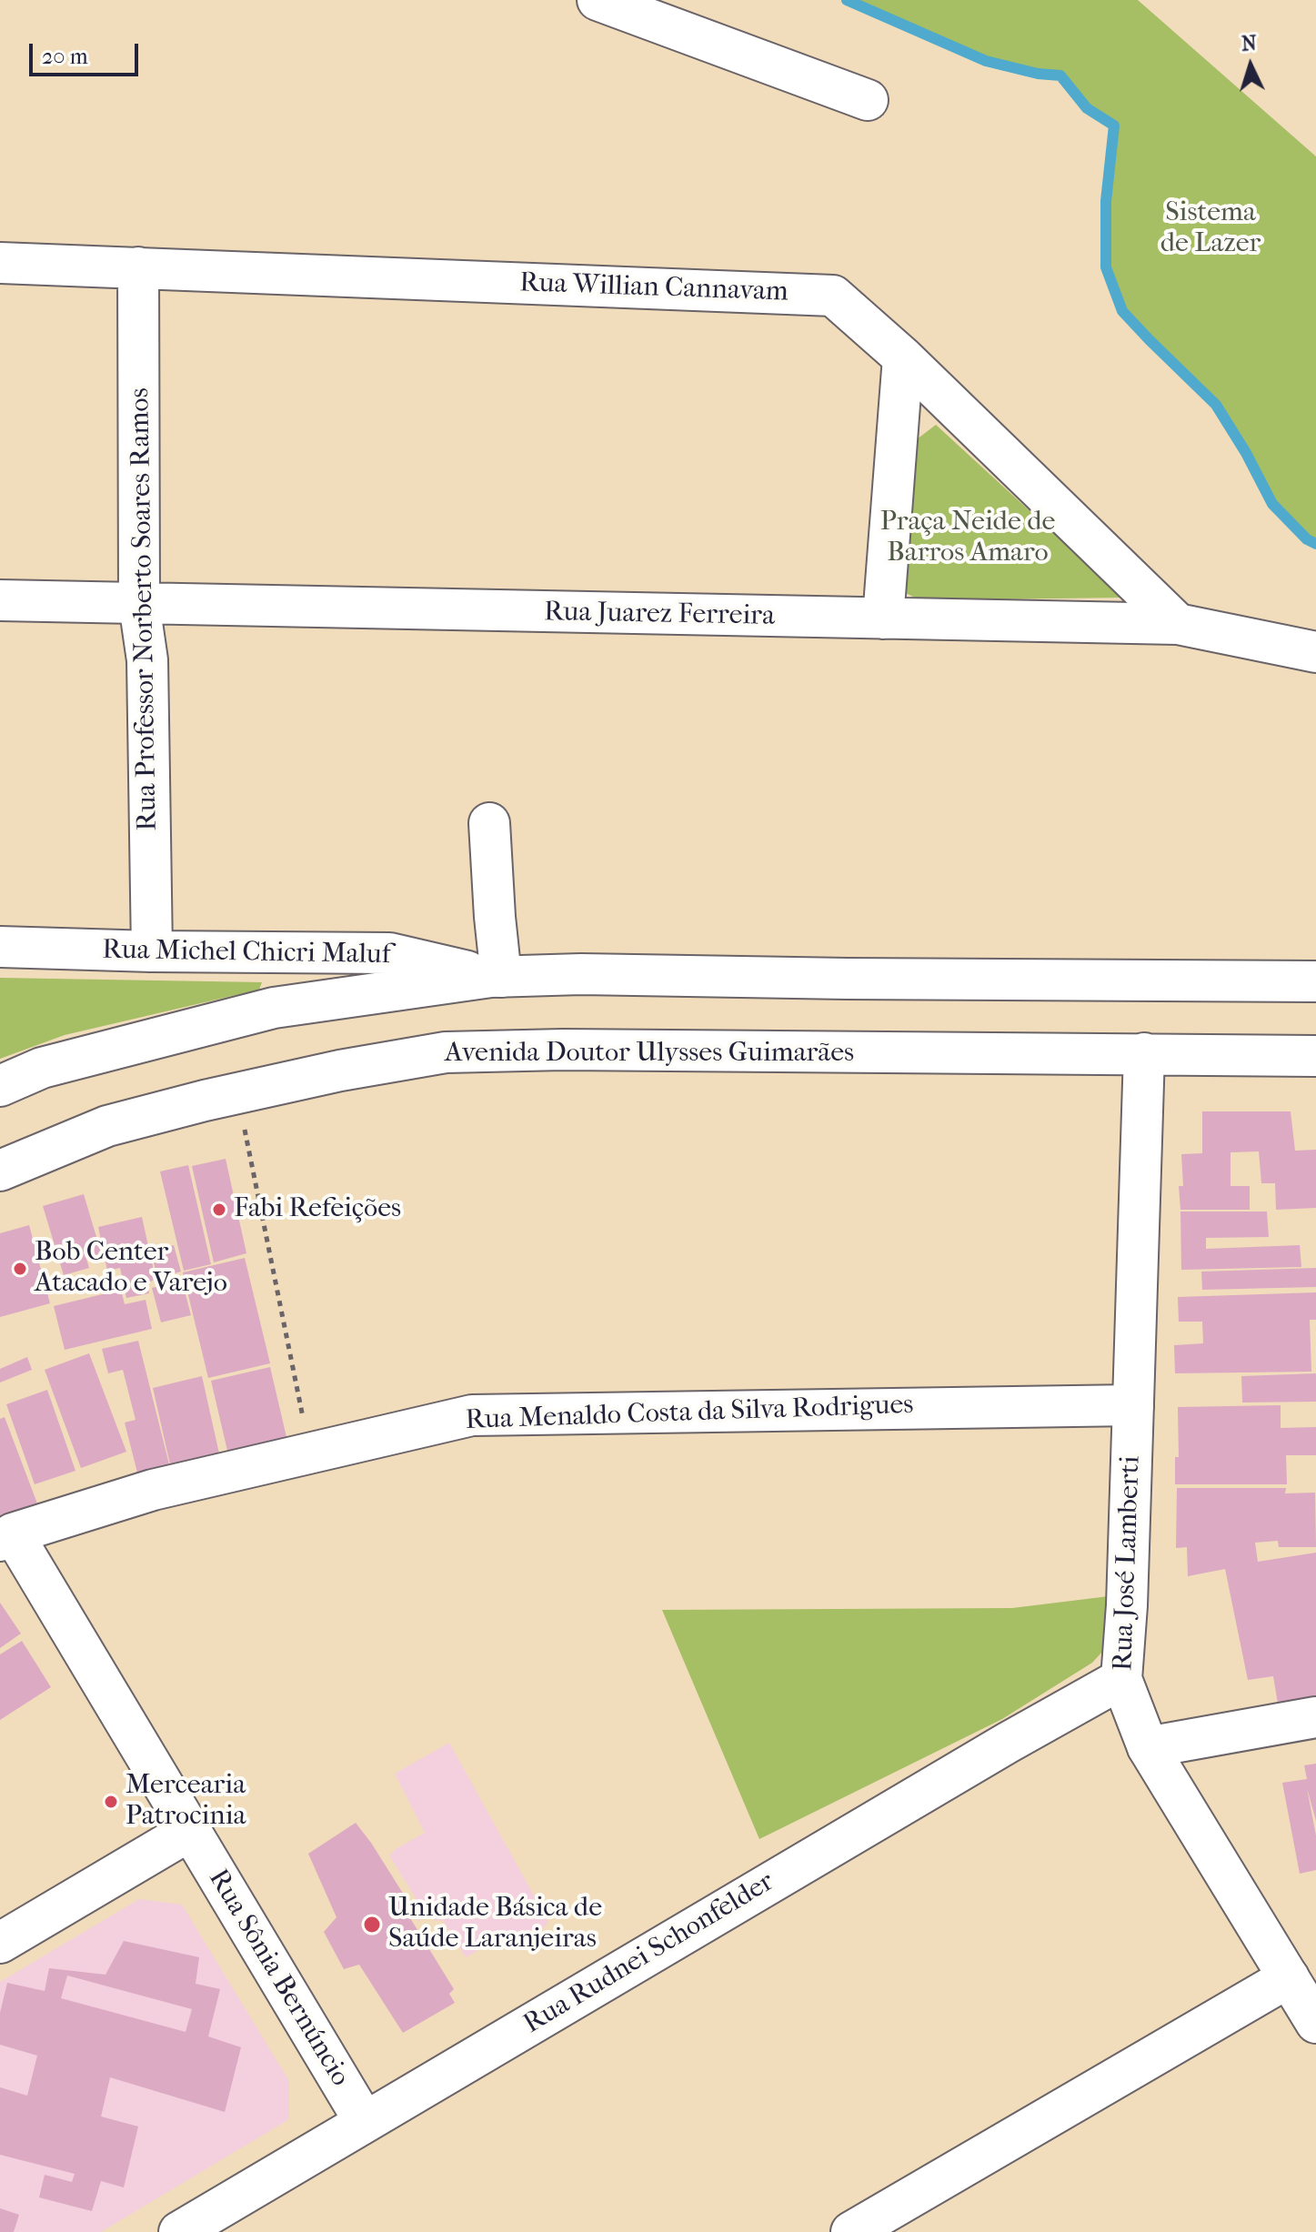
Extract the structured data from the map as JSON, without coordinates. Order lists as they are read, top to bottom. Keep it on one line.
{"streets":{"street":["Rua Willian Cannavam","Rua Professor Norberto Soares Ramos","Rua Juarez Ferreira","Rua Michel Chicri Maluf","Avenida Doutor Ulysses Guimarães","Rua Menaldo Costa da Silva Rodrigues","Rua José Lamberti","Rua Rudnei Schonfelder","Rua Sônia Bernúncio"]},"crossings":[["Rua Willian Cannavam","Rua Professor Norberto Soares Ramos"],["Rua Willian Cannavam","Rua Juarez Ferreira"],["Rua Professor Norberto Soares Ramos","Rua Juarez Ferreira"],["Rua Professor Norberto Soares Ramos","Rua Michel Chicri Maluf"],["Avenida Doutor Ulysses Guimarães","Rua José Lamberti"],["Rua Menaldo Costa da Silva Rodrigues","Rua José Lamberti"],["Rua Menaldo Costa da Silva Rodrigues","Rua Sônia Bernúncio"],["Rua José Lamberti","Rua Rudnei Schonfelder"],["Rua Rudnei Schonfelder","Rua Sônia Bernúncio"]],"parks":["Sistema de Lazer","Praça Neide de Barros Amaro"],"places":["Fabi Refeições","Bob Center Atacado e Varejo","Mercearia Patrocinia","Unidade Básica de Saúde Laranjeiras"],"scale_bar":"20 m","north":"top"}
